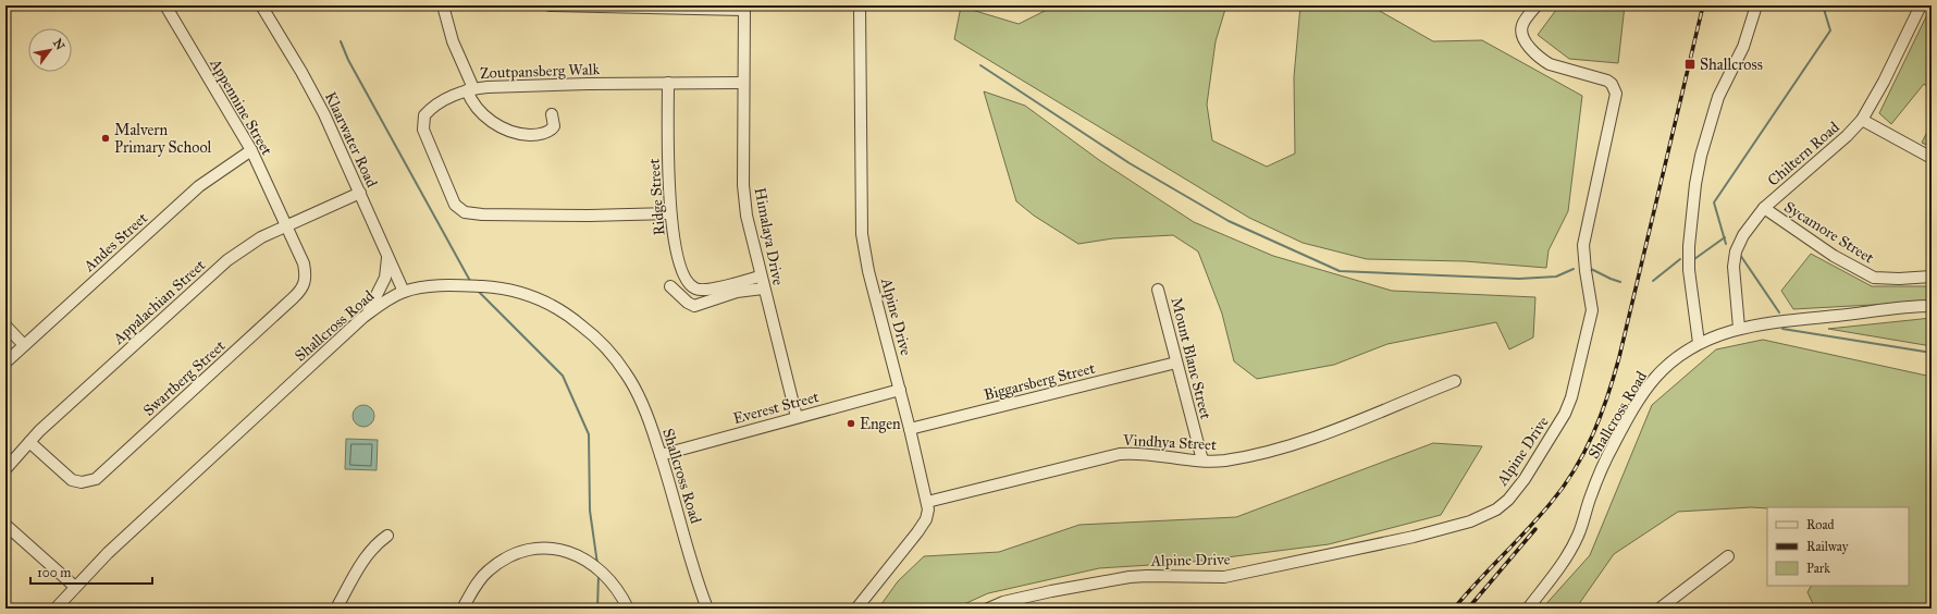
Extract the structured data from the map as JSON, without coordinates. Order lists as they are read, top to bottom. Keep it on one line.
{"streets":{"street":["Zoutpansberg Walk","Appennine Street","Klaarwater Road","Chiltern Road","Ridge Street","Sycamore Street","Himalaya Drive","Andes Street","Appalachian Street","Alpine Drive","Shallcross Road","Mount Blanc Street","Swartberg Street","Biggarsberg Street","Everest Street","Vindhya Street"]},"crossings":[["Zoutpansberg Walk","Ridge Street"],["Zoutpansberg Walk","Himalaya Drive"],["Appennine Street","Andes Street"],["Appennine Street","Appalachian Street"],["Appennine Street","Swartberg Street"],["Klaarwater Road","Appalachian Street"],["Klaarwater Road","Shallcross Road"],["Chiltern Road","Sycamore Street"],["Chiltern Road","Shallcross Road"],["Ridge Street","Himalaya Drive"],["Himalaya Drive","Everest Street"],["Appalachian Street","Swartberg Street"],["Alpine Drive","Biggarsberg Street"],["Alpine Drive","Everest Street"],["Alpine Drive","Vindhya Street"],["Shallcross Road","Everest Street"],["Mount Blanc Street","Biggarsberg Street"],["Mount Blanc Street","Vindhya Street"]],"places":{"transit":["Shallcross"],"other":["Malvern Primary School","Engen"]},"legend":["Road","Railway","Park"],"scale_bar":"100 m","north":"top right"}
